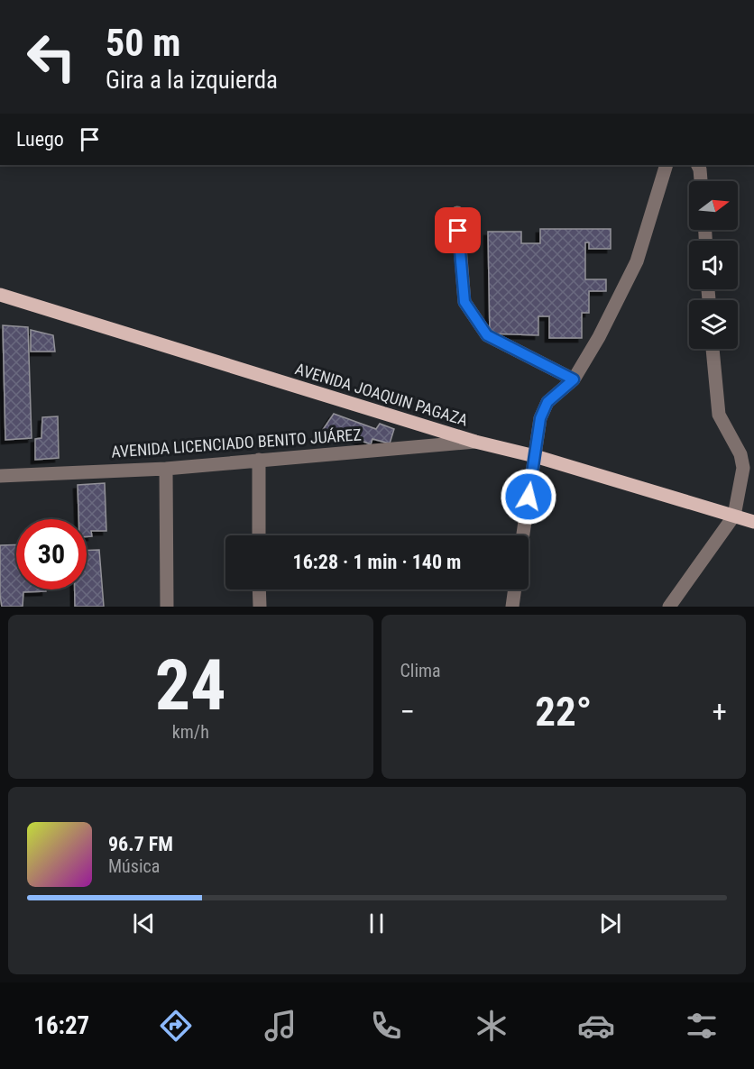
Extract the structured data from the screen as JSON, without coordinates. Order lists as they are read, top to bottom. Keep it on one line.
{"streets":{"main road":["AVENIDA JOAQUIN PAGAZA"],"street":["AVENIDA LICENCIADO BENITO JUÁREZ"]},"crossings":[["AVENIDA JOAQUIN PAGAZA","AVENIDA LICENCIADO BENITO JUÁREZ"]],"north":"right","page":{"turn":["50 m","Gira a la izquierda"],"then":"Luego","limit":"30","trip":"16:28 · 1 min · 140 m","tile":[["24","km/h"],"Clima"],"heat":["−","22°","+"],"song":["96.7 FM","Música"],"tabs":"16:27"}}
